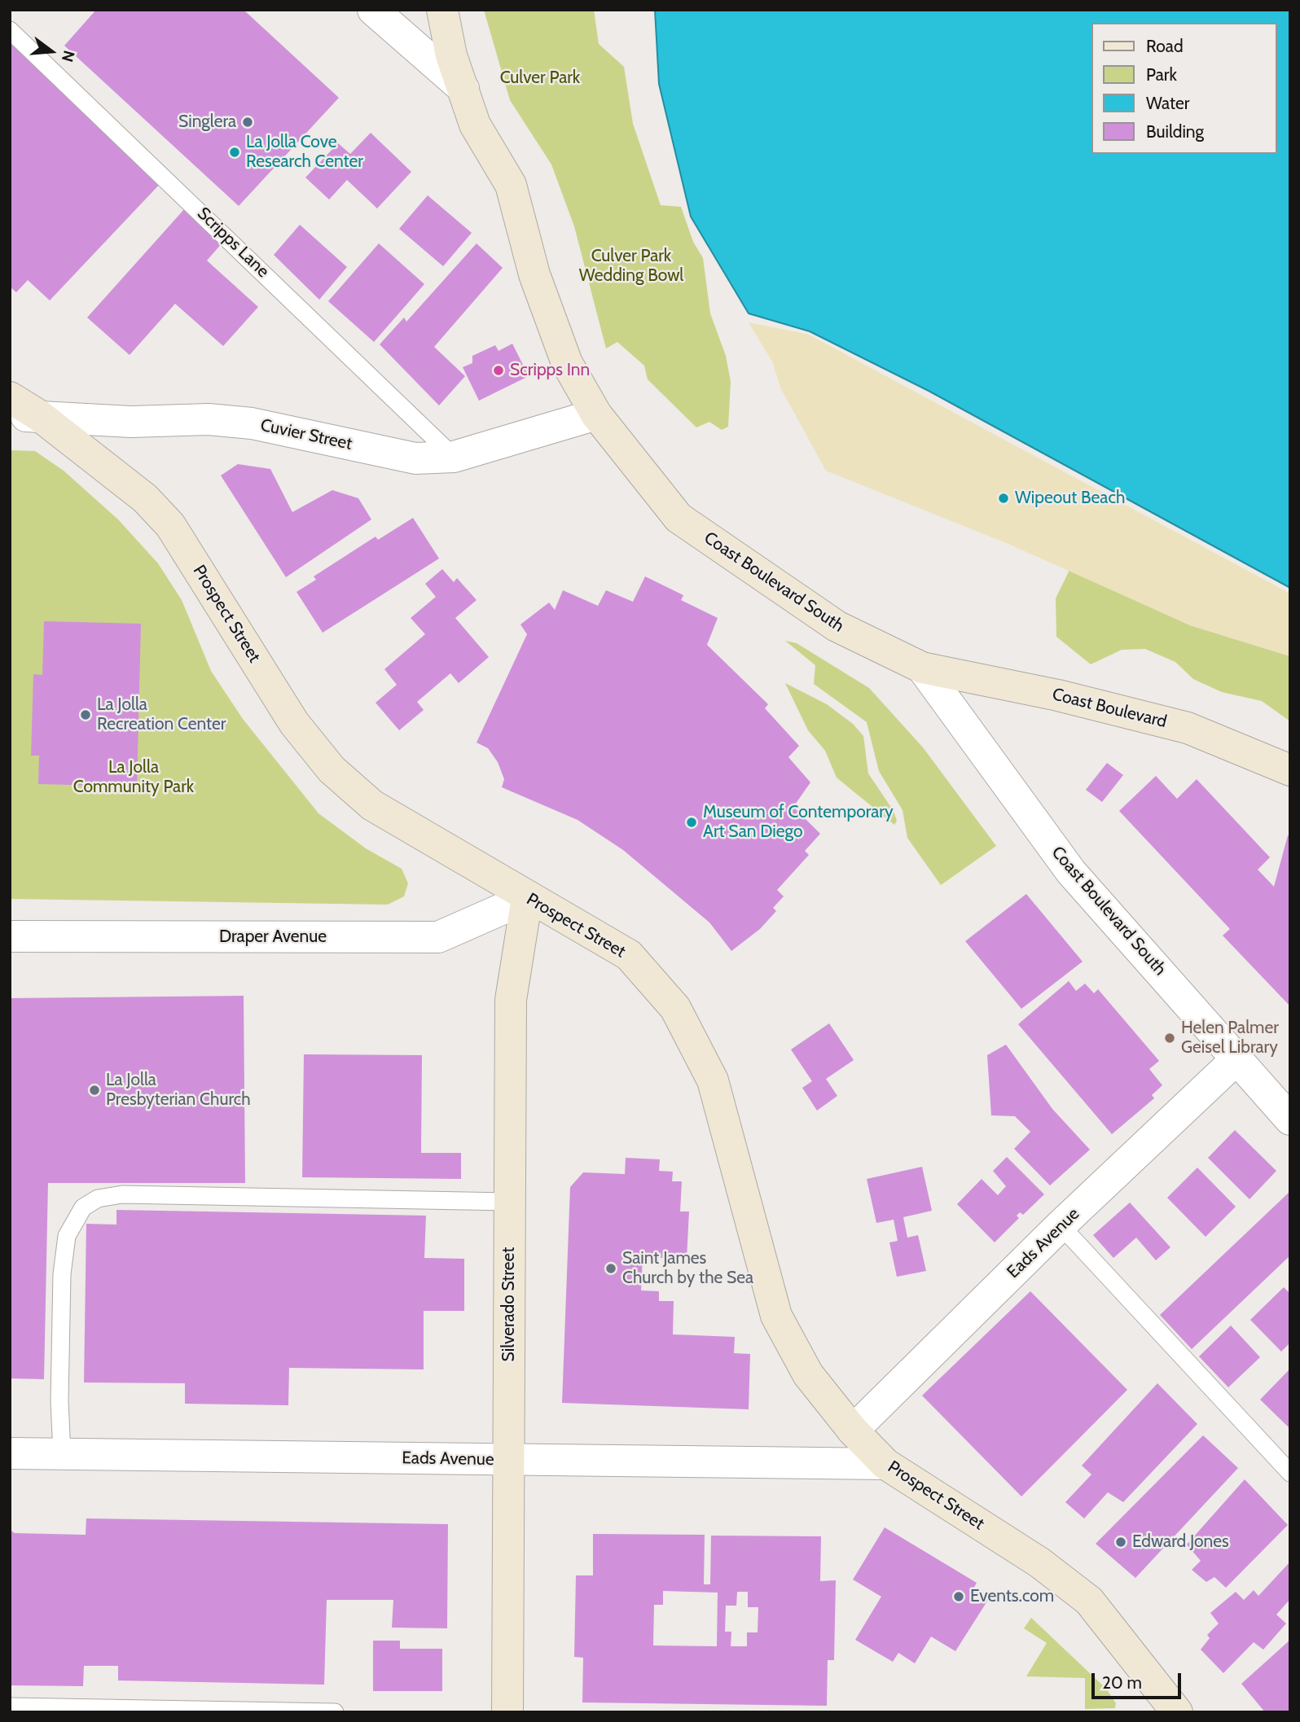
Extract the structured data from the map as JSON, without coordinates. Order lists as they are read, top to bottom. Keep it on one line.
{"streets":{"street":["Cuvier Street","Coast Boulevard South","Prospect Street","Coast Boulevard","Draper Avenue","Eads Avenue","Silverado Street"],"lane":["Scripps Lane"]},"crossings":[["Scripps Lane","Cuvier Street"],["Cuvier Street","Coast Boulevard South"],["Cuvier Street","Prospect Street"],["Coast Boulevard South","Coast Boulevard"],["Coast Boulevard South","Eads Avenue"],["Prospect Street","Draper Avenue"],["Prospect Street","Eads Avenue"],["Prospect Street","Silverado Street"],["Draper Avenue","Silverado Street"],["Eads Avenue","Silverado Street"]],"parks":["Culver Park","Culver Park Wedding Bowl","La Jolla Community Park"],"places":["Singlera","La Jolla Cove Research Center","Scripps Inn","Wipeout Beach","La Jolla Recreation Center","Museum of Contemporary Art San Diego","Helen Palmer Geisel Library","La Jolla Presbyterian Church","Saint James Church by the Sea","Edward Jones","Events.com"],"legend":["Road","Park","Water","Building"],"scale_bar":"20 m","north":"right"}
